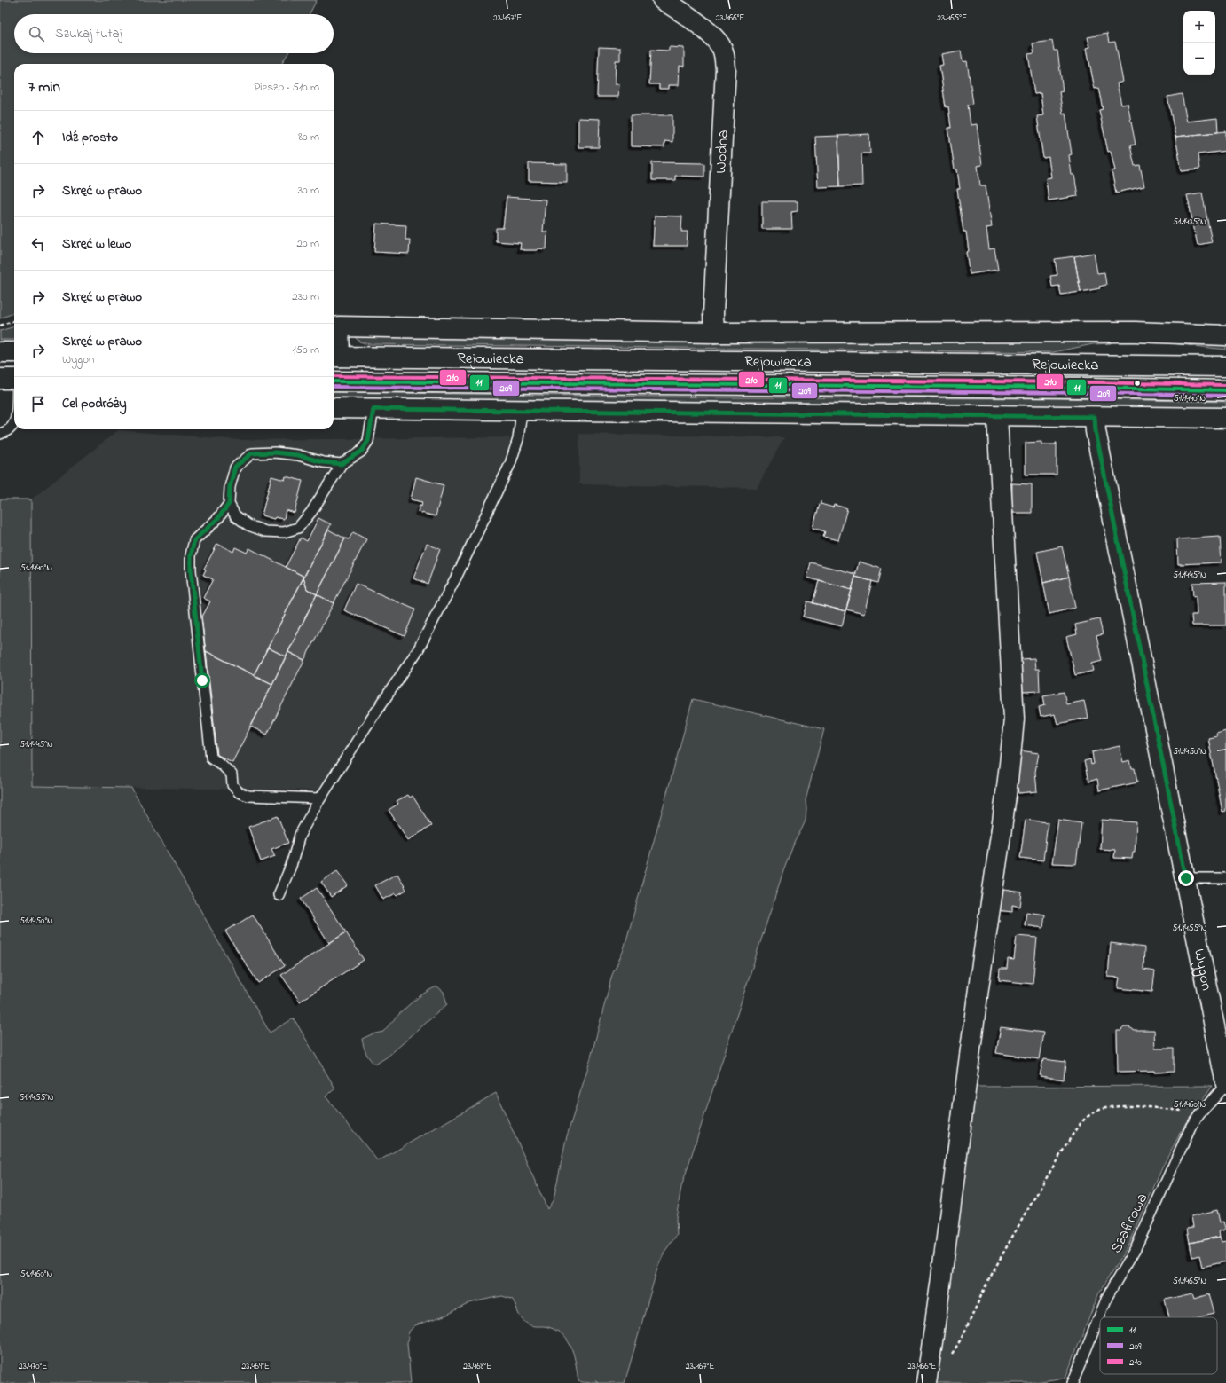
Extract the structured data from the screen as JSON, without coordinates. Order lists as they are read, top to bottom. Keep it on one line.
{"streets":{"main road":["Wodna","Rejowiecka","Wygon"],"lane":["Szafirowa"]},"crossings":[["Wygon","Szafirowa"]],"lines":["transit line 210","transit line 11","transit line 209"],"legend":["11","209","210"],"page":{"map_buttons":["+","−"],"search":"Szukaj tutaj","heading":["7 min","Pieszo · 510 m"],"list":[["Idź prosto","80 m"],["Skręć w prawo","30 m"],["Skręć w lewo","20 m"],["Skręć w prawo","230 m"],["Skręć w prawo","Wygon","150 m"],"Cel podróży"]},"coordinates":["23.467°E","23.466°E","23.465°E","51.1435°N","51.1440°N","51.1445°N","51.1450°N","51.1455°N","51.1460°N","51.1465°N","23.470°E","23.469°E","23.468°E"]}
